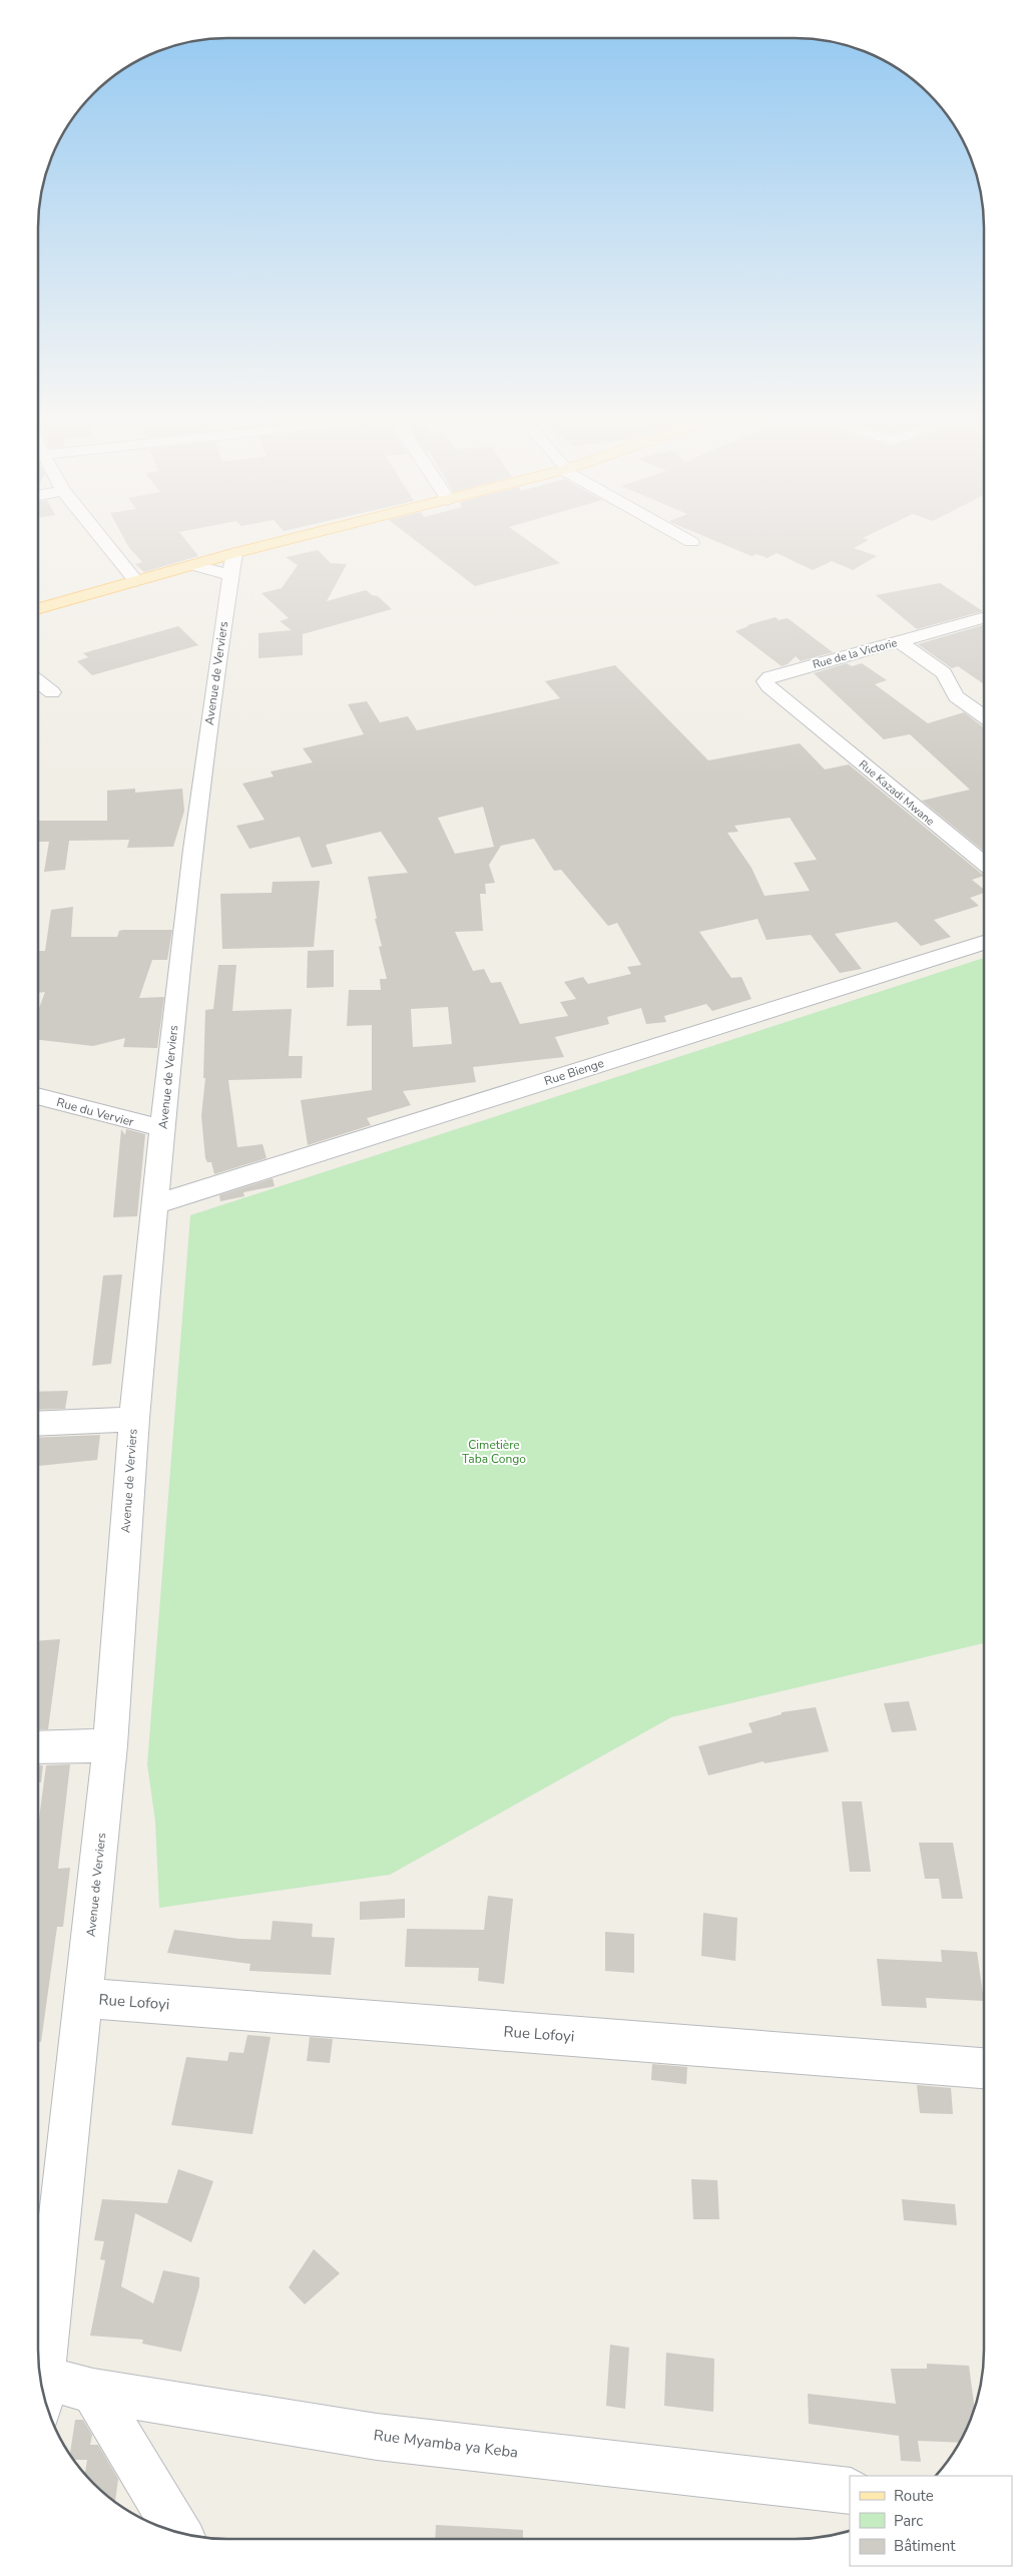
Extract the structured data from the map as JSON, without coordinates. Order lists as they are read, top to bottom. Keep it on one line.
{"streets":{"street":["Rue de la Victorie","Avenue de Verviers","Rue Kazadi Mwane","Rue Bienge","Rue du Vervier","Rue Lofoyi","Rue Myamba ya Keba"]},"crossings":[["Rue de la Victorie","Rue Kazadi Mwane"],["Avenue de Verviers","Rue Bienge"],["Avenue de Verviers","Rue du Vervier"],["Avenue de Verviers","Rue Lofoyi"]],"parks":["Cimetière Taba Congo"],"legend":["Route","Parc","Bâtiment"]}
